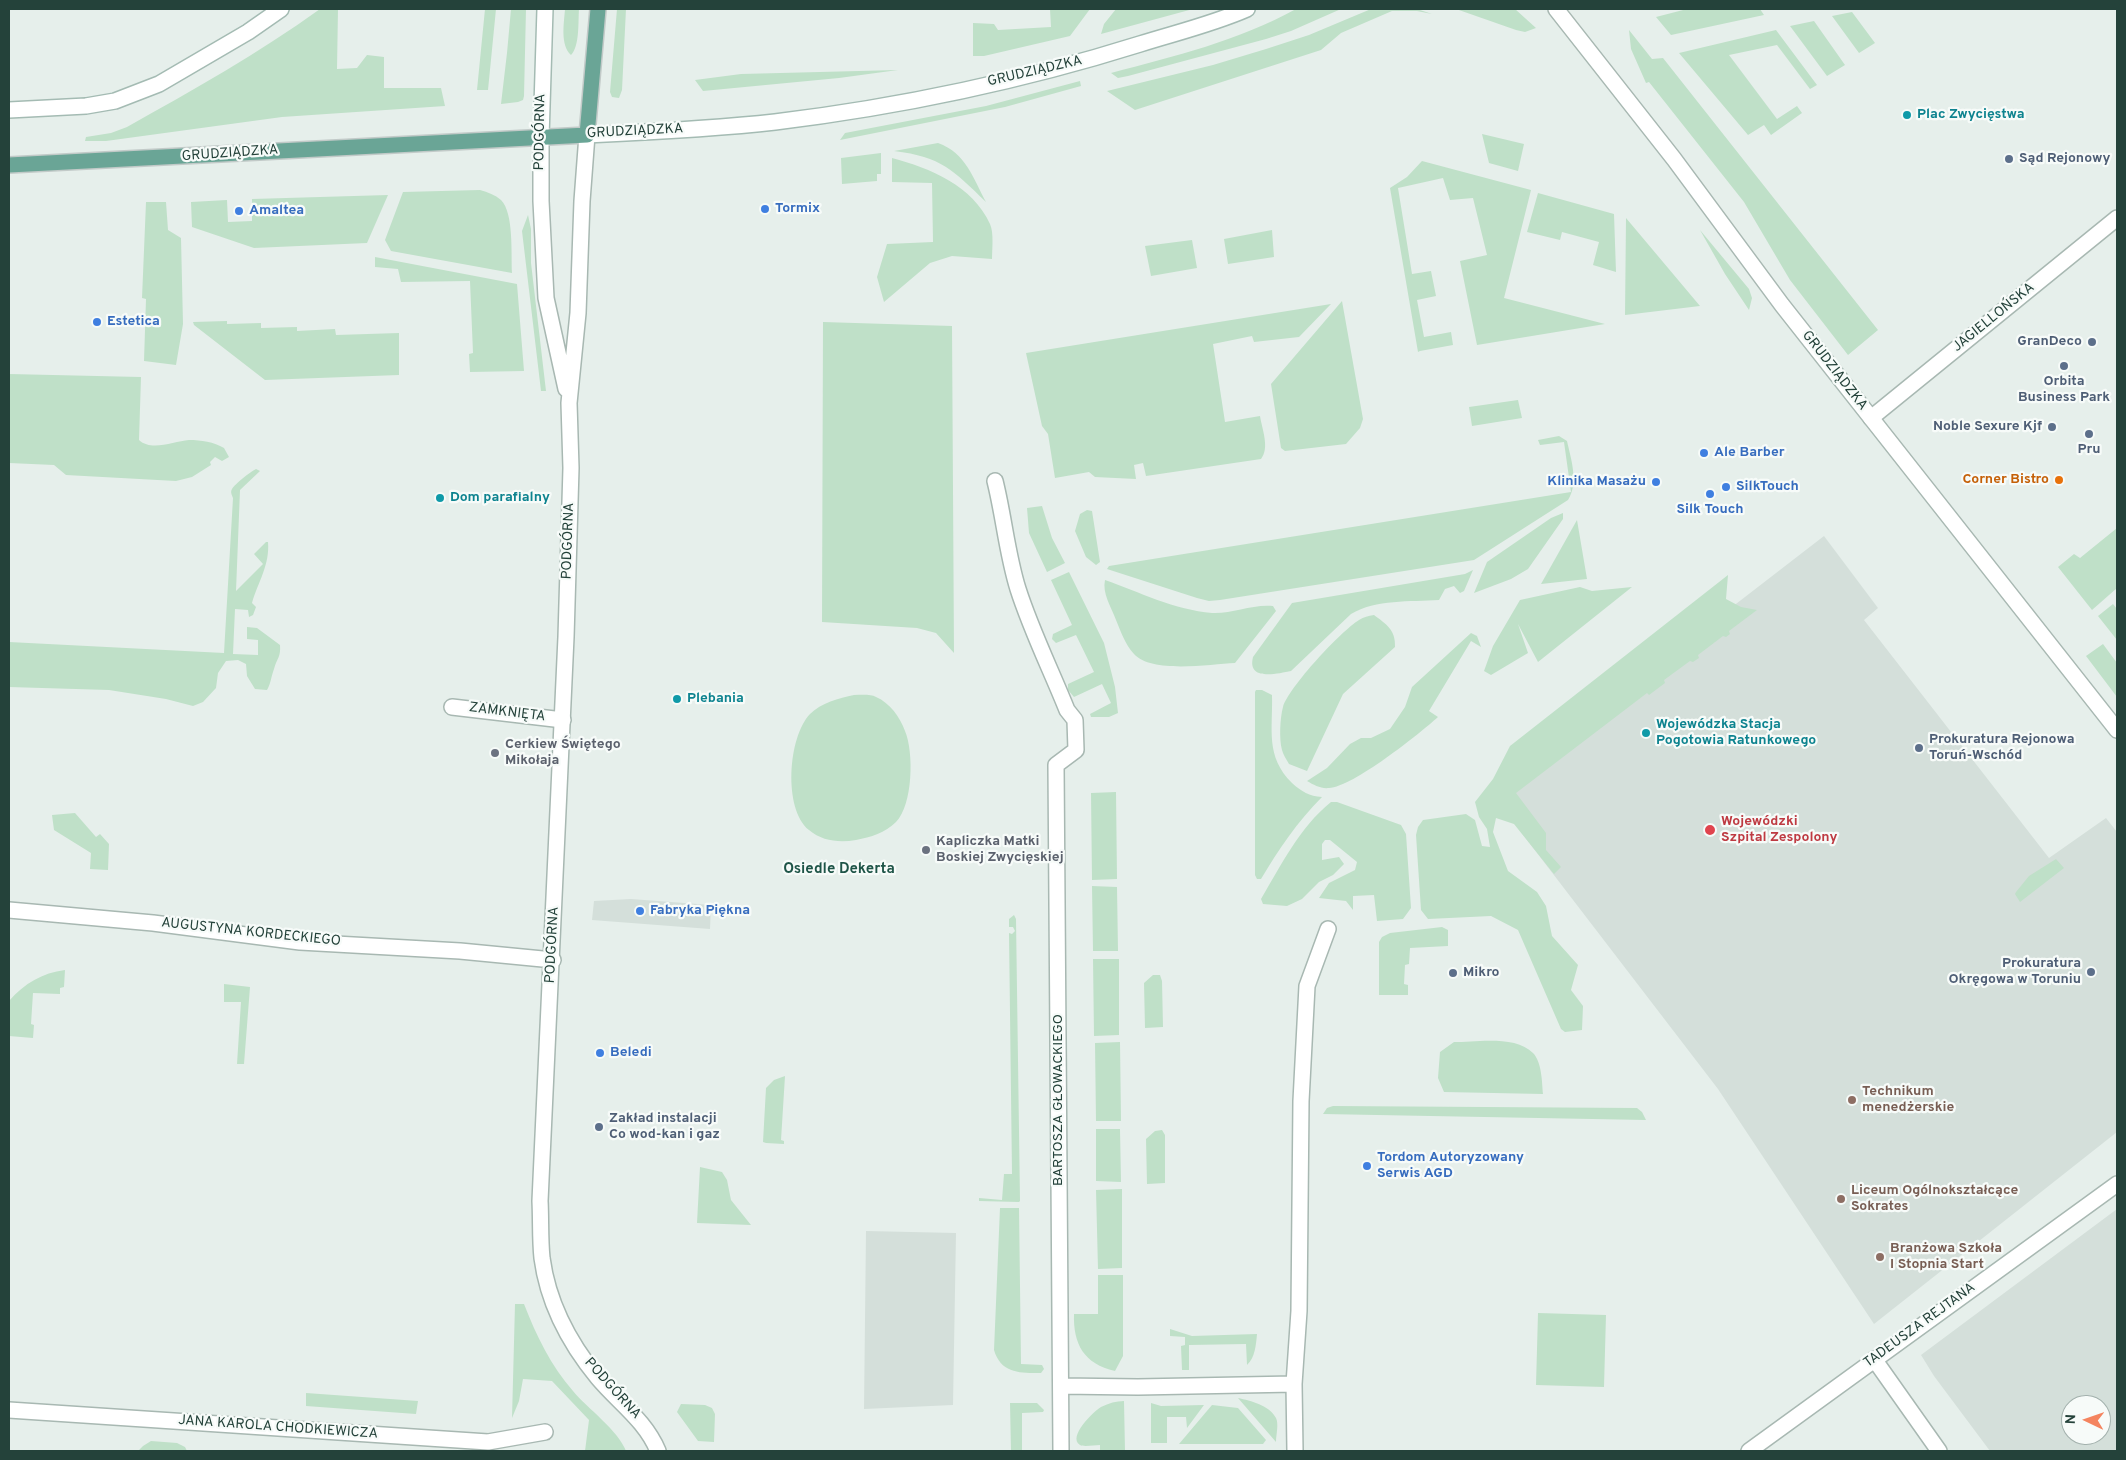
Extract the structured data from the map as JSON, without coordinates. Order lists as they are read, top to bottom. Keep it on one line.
{"streets":{"main road":["GRUDZIĄDZKA","PODGÓRNA"],"street":["JAGIELLOŃSKA","ZAMKNIĘTA","AUGUSTYNA KORDECKIEGO","BARTOSZA GŁOWACKIEGO","TADEUSZA REJTANA","JANA KAROLA CHODKIEWICZA"]},"crossings":[["GRUDZIĄDZKA","PODGÓRNA"],["GRUDZIĄDZKA","JAGIELLOŃSKA"],["PODGÓRNA","ZAMKNIĘTA"],["PODGÓRNA","AUGUSTYNA KORDECKIEGO"]],"districts":["Osiedle Dekerta"],"places":["Plac Zwycięstwa","Sąd Rejonowy","Tormix","Amaltea","Estetica","GranDeco","Orbita Business Park","Noble Sexure Kjf","Pru","Ale Barber","Corner Bistro","Klinika Masażu","SilkTouch","Silk Touch","Dom parafialny","Plebania","Wojewódzka Stacja Pogotowia Ratunkowego","Prokuratura Rejonowa Toruń-Wschód","Cerkiew Świętego Mikołaja","Wojewódzki Szpital Zespolony","Kapliczka Matki Boskiej Zwycięskiej","Fabryka Piękna","Prokuratura Okręgowa w Toruniu","Mikro","Beledi","Technikum menedżerskie","Zakład instalacji Co wod-kan i gaz","Tordom Autoryzowany Serwis AGD","Liceum Ogólnokształcące Sokrates","Branżowa Szkoła I Stopnia Start"],"north":"left"}
